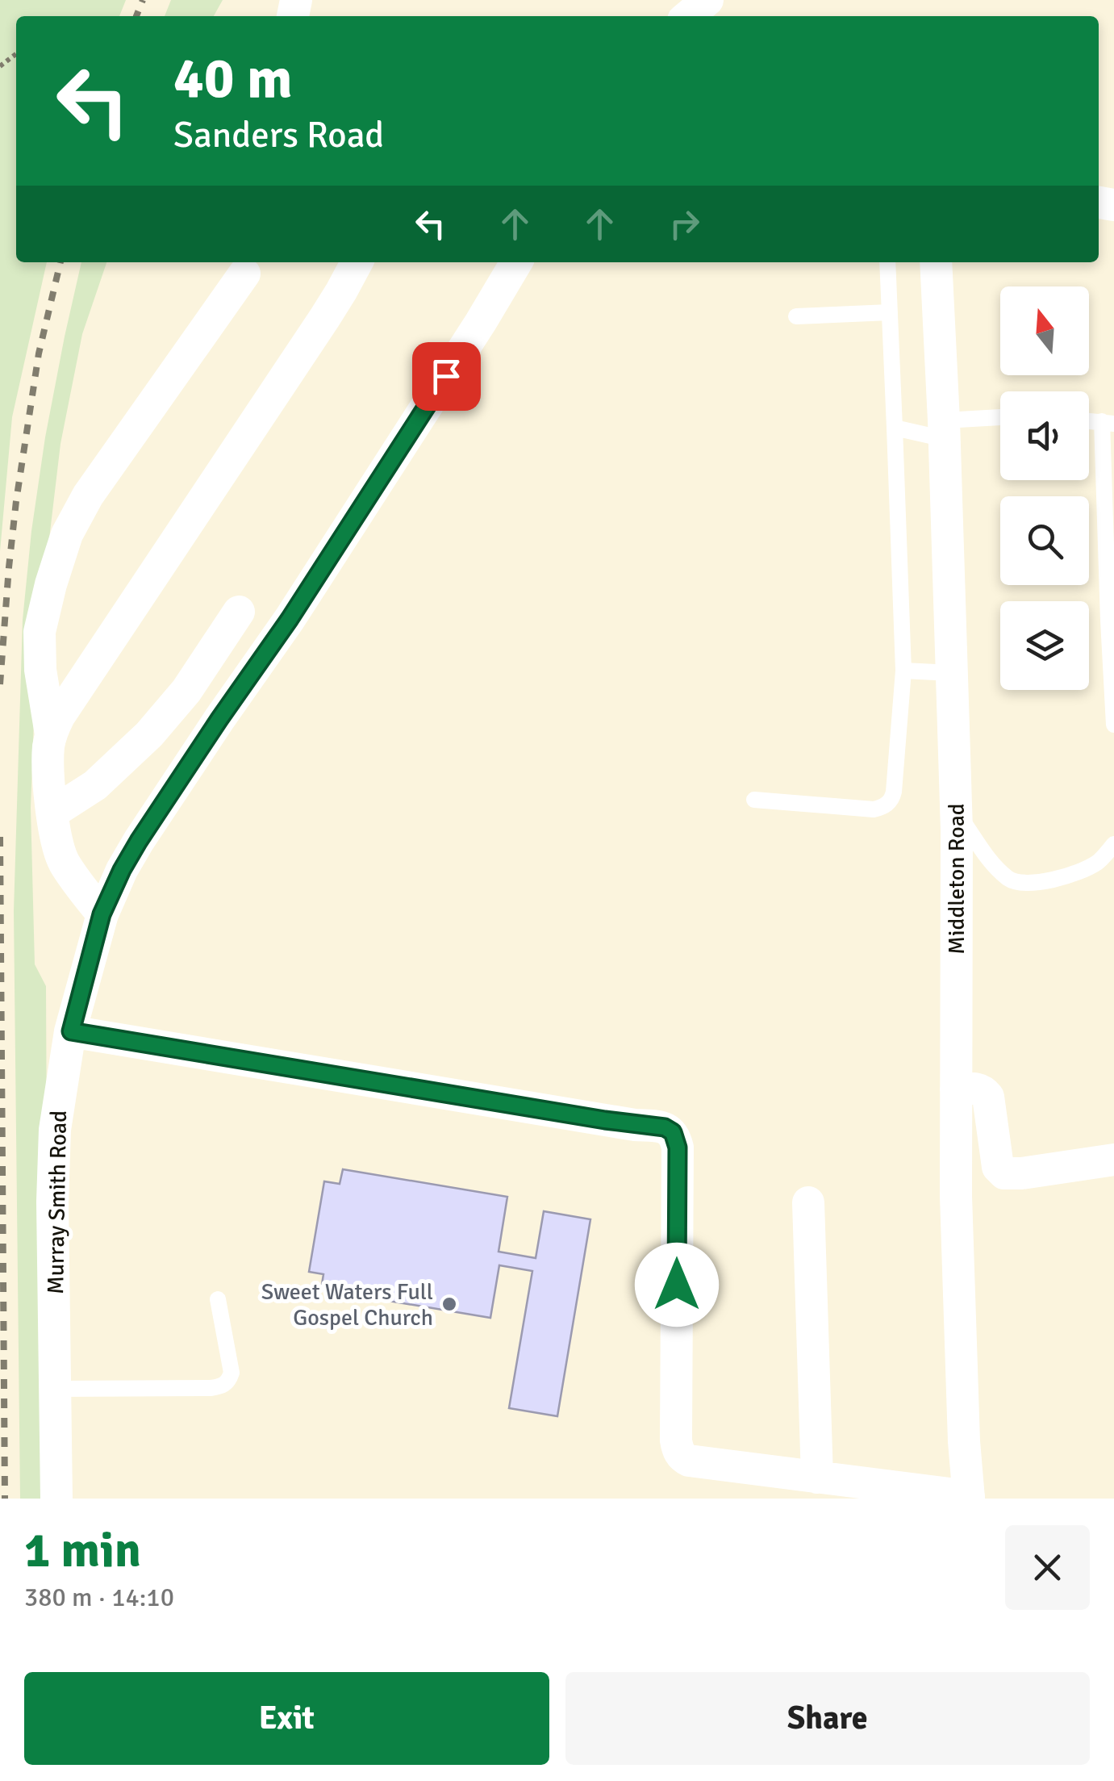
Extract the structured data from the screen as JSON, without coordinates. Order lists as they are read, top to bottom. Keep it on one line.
{"streets":{"street":["Middleton Road","Murray Smith Road"]},"places":["Sweet Waters Full Gospel Church"],"north":"top","page":{"turn":["40 m","Sanders Road"],"heading":["1 min","380 m · 14:10"],"buttons":["Exit","Share"]}}
